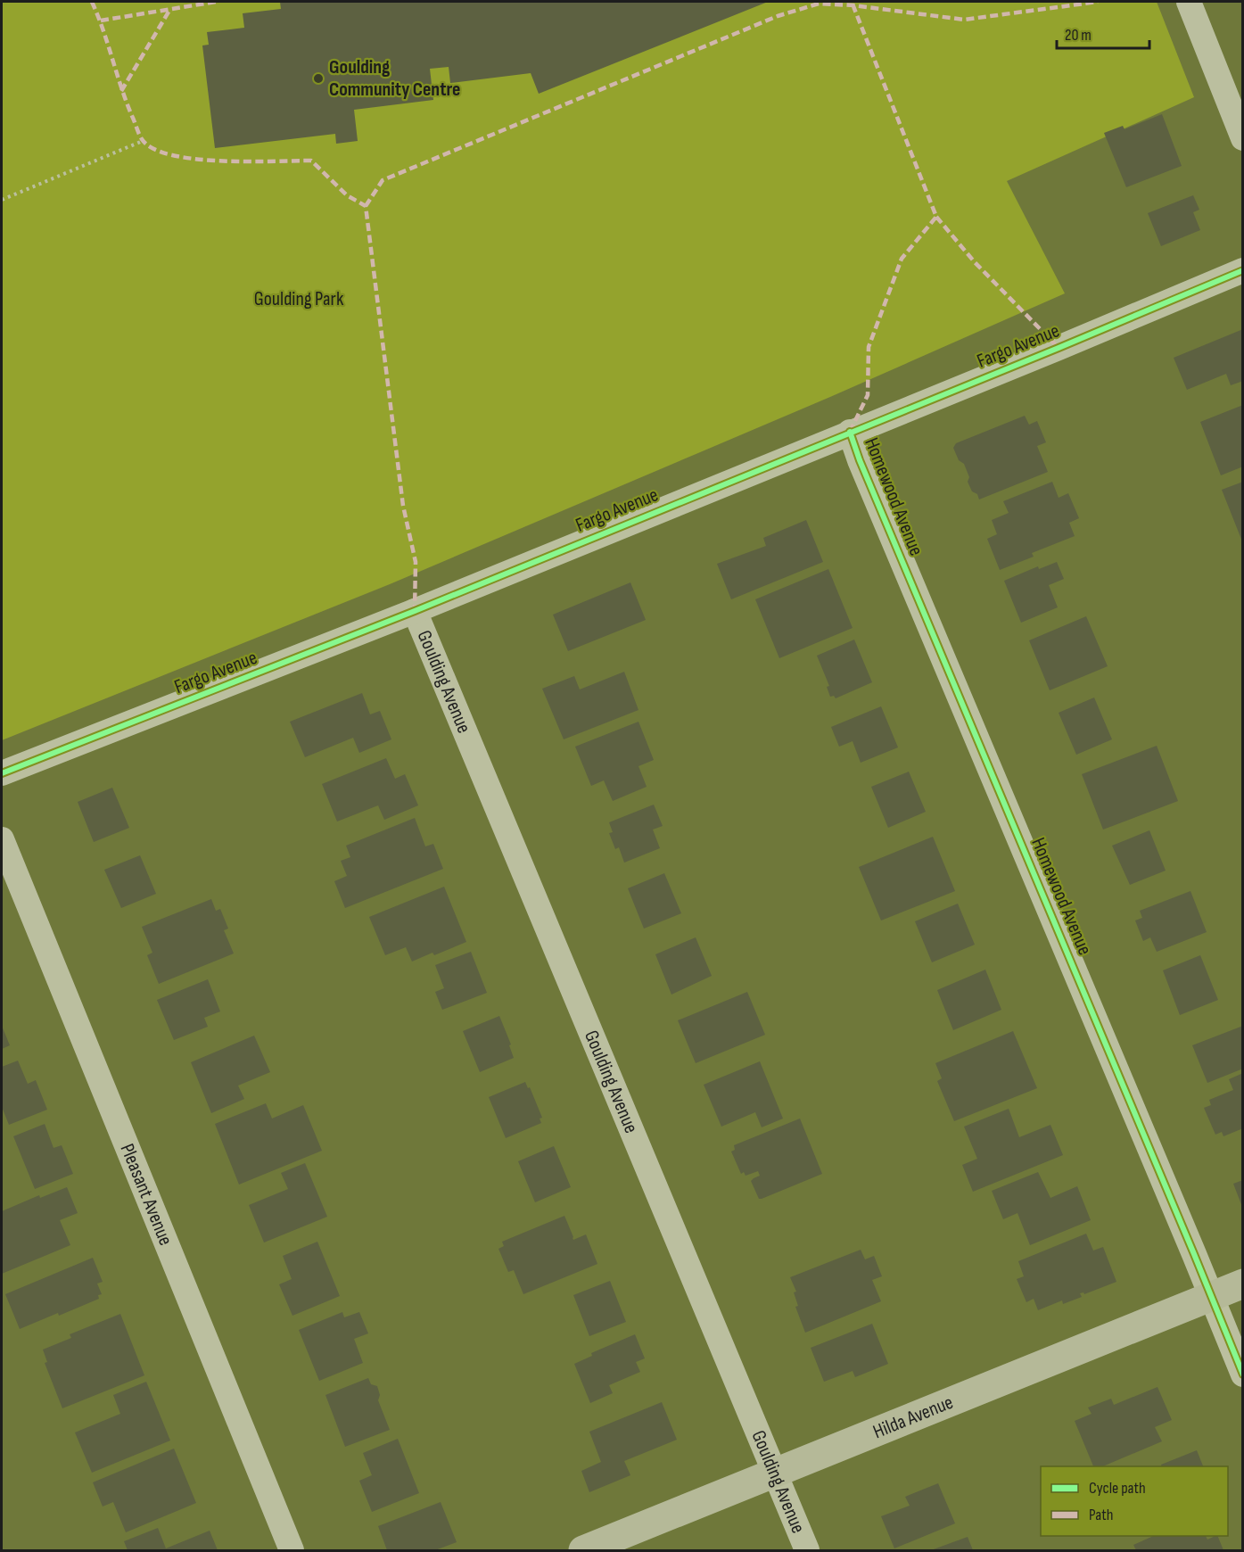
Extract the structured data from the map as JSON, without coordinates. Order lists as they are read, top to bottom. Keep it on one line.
{"streets":{"street":["Fargo Avenue","Homewood Avenue","Goulding Avenue","Pleasant Avenue","Hilda Avenue"]},"crossings":[["Fargo Avenue","Homewood Avenue"],["Fargo Avenue","Goulding Avenue"],["Homewood Avenue","Hilda Avenue"],["Goulding Avenue","Hilda Avenue"]],"parks":["Goulding Park"],"places":["Goulding Community Centre"],"legend":["Cycle path","Path"],"scale_bar":"20 m"}
